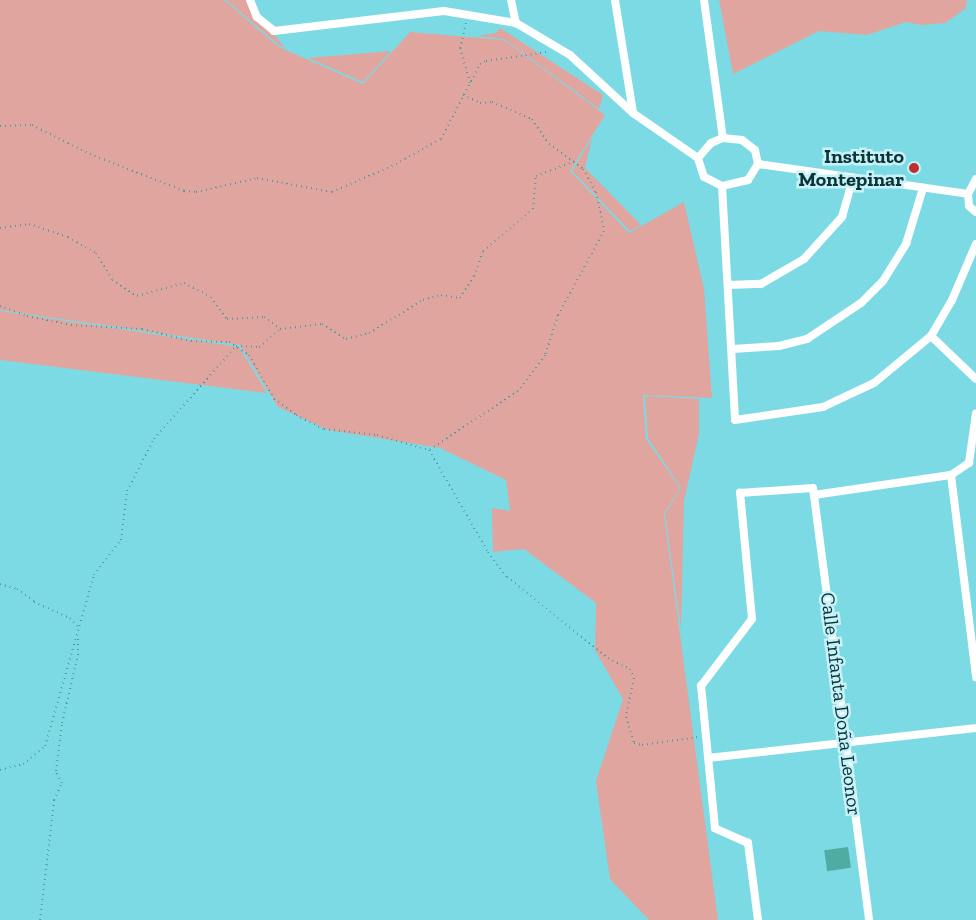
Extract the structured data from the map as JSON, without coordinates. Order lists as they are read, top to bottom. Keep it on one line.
{"streets":{"street":["Calle Infanta Doña Leonor"]},"places":["Instituto Montepinar"]}
